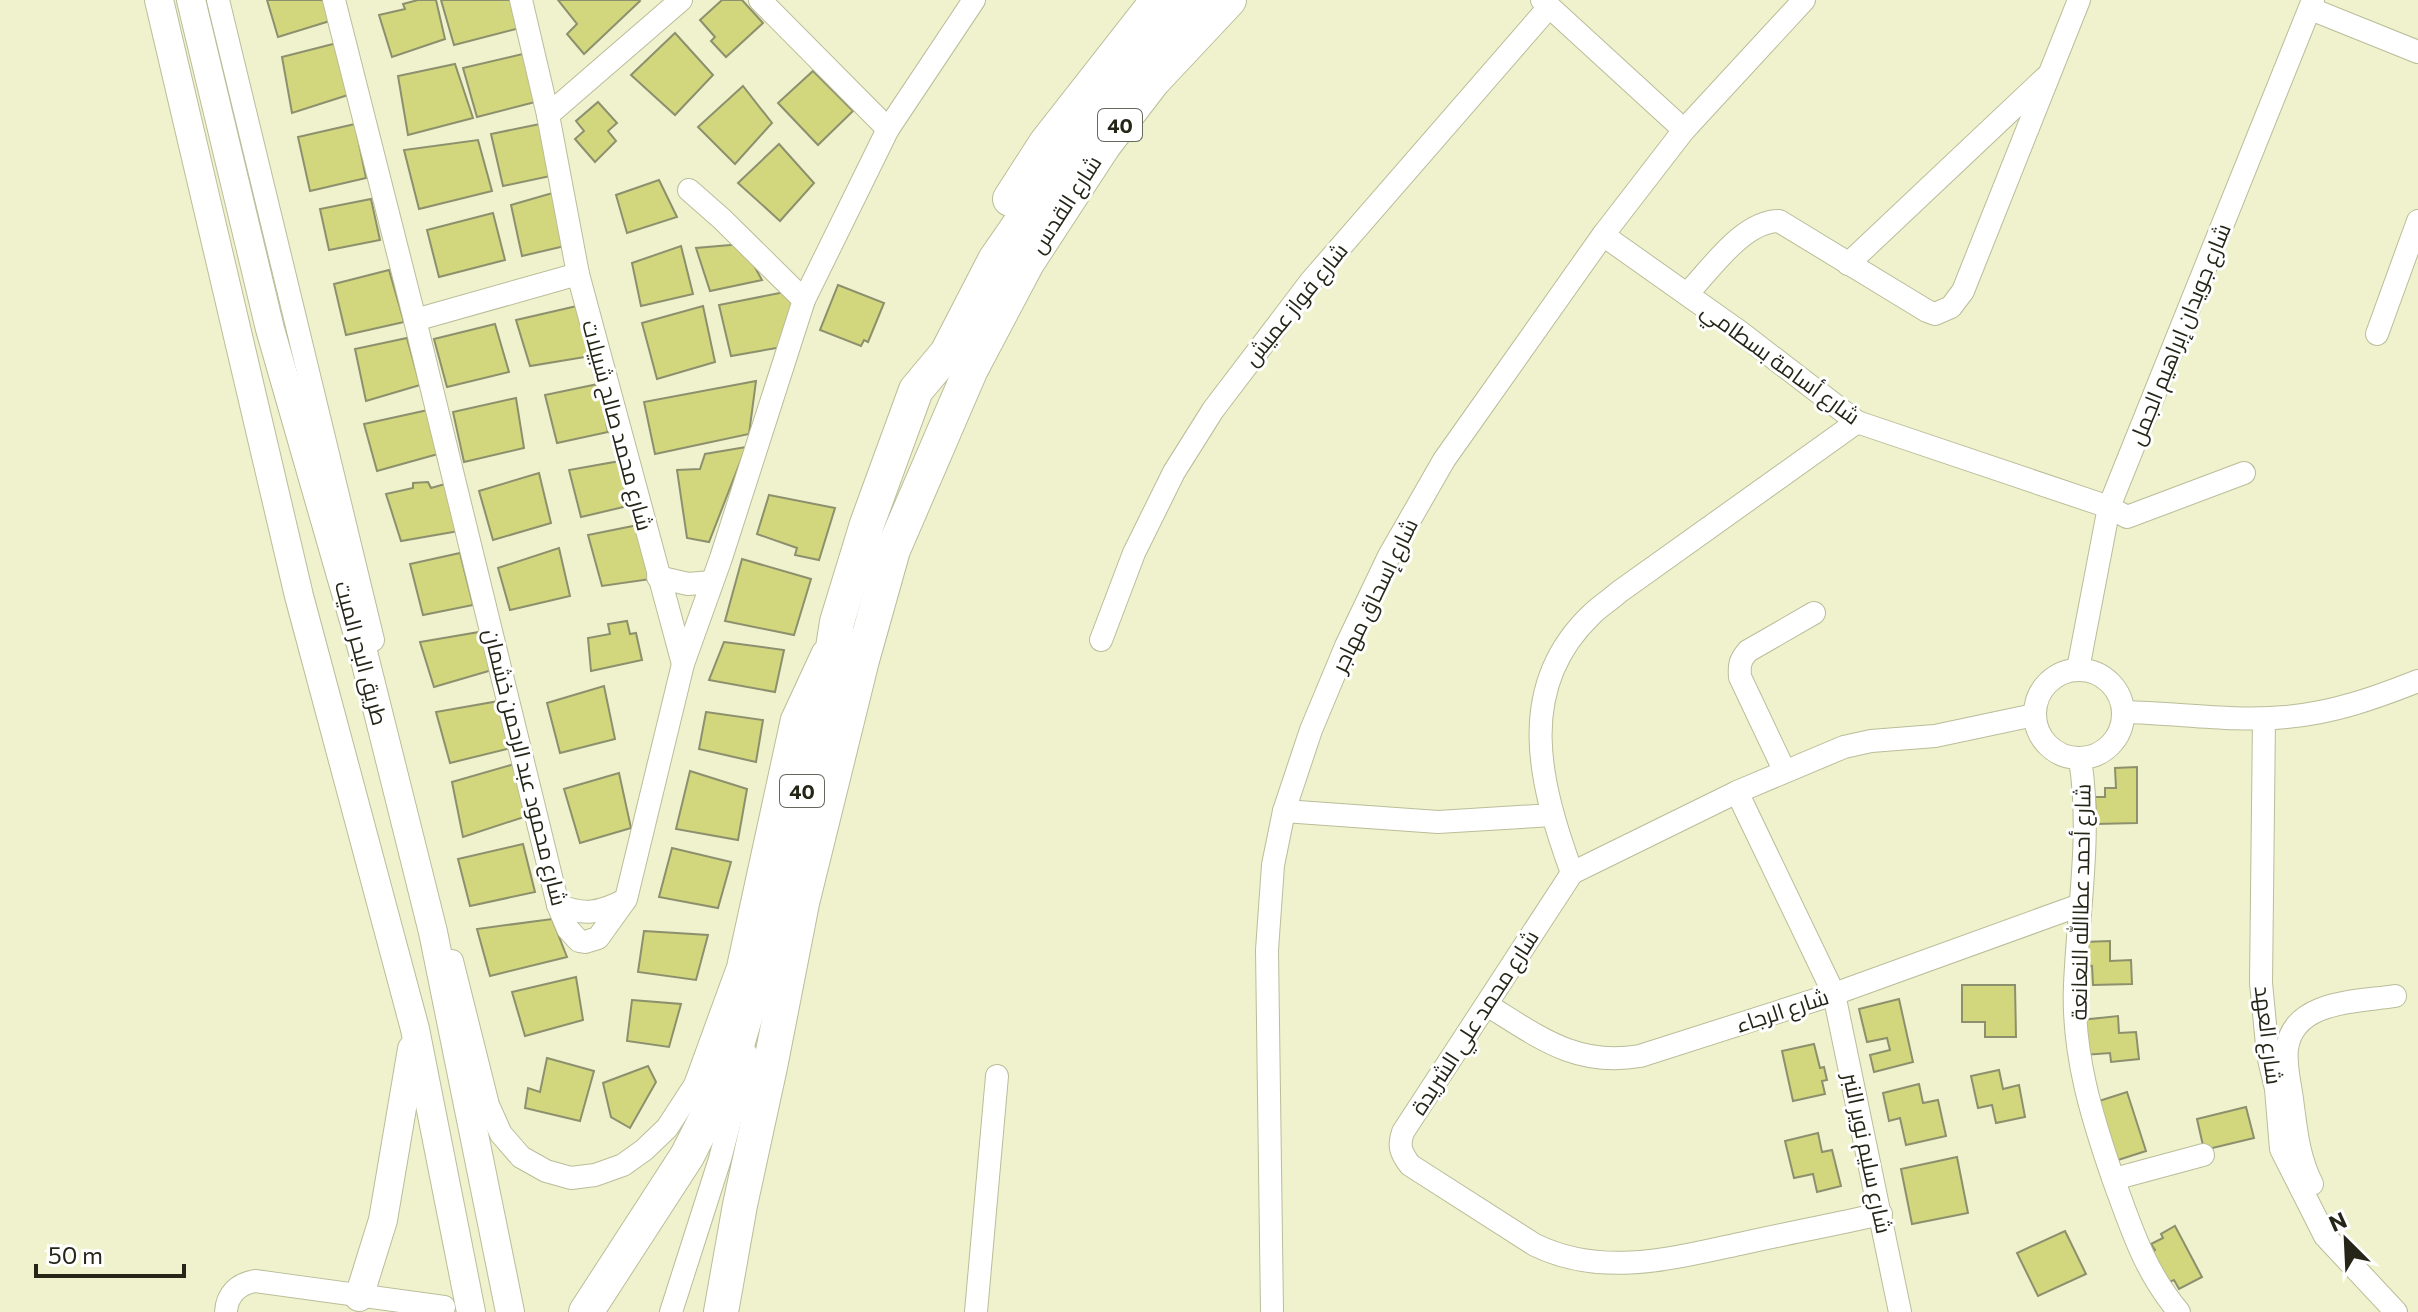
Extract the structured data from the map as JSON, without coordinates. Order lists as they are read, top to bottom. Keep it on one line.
{"streets":{"highway":["40","شارع القدس"],"main road":["طريق البحر الميت"],"street":["شارع فواز عميش","شارع جويدان إبراهيم الجمل","شارع أسامة بسطامي","شارع محمد صالح شبيلات","شارع إسحاق مهاجر","شارع محمود عبد الرحمن خشمان","شارع أحمد عطاالله النعانعة","شارع الرجاء","شارع محمد علي الشريدة","شارع العهد","شارع سليم نوير النبر"]},"crossings":[["40","شارع القدس"],["شارع جويدان إبراهيم الجمل","شارع أسامة بسطامي"],["شارع جويدان إبراهيم الجمل","شارع أحمد عطاالله النعانعة"],["شارع أسامة بسطامي","شارع إسحاق مهاجر"],["شارع محمد صالح شبيلات","شارع محمود عبد الرحمن خشمان"],["شارع أحمد عطاالله النعانعة","شارع الرجاء"],["شارع الرجاء","شارع محمد علي الشريدة"],["شارع الرجاء","شارع سليم نوير النبر"],["شارع محمد علي الشريدة","شارع سليم نوير النبر"]],"scale_bar":"50 m","north":"top left"}
